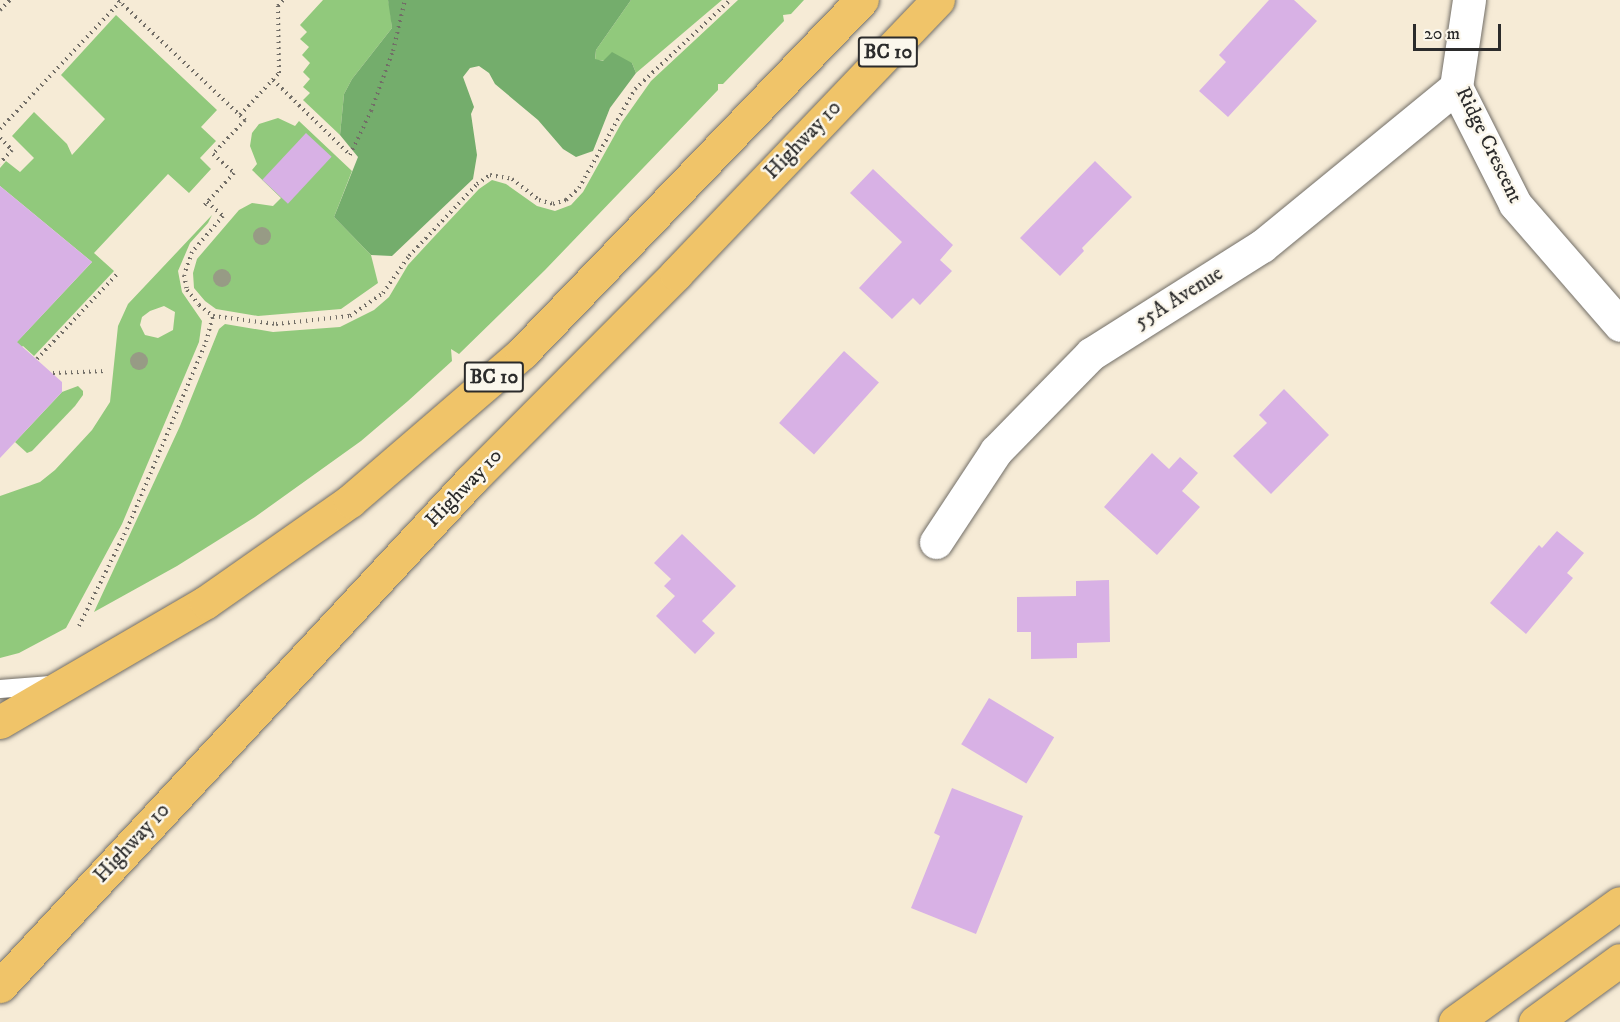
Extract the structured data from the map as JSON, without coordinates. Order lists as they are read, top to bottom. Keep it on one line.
{"streets":{"main road":["BC 10","Highway 10"],"street":["Ridge Crescent","55A Avenue"]},"crossings":[["Ridge Crescent","55A Avenue"]],"scale_bar":"20 m"}
